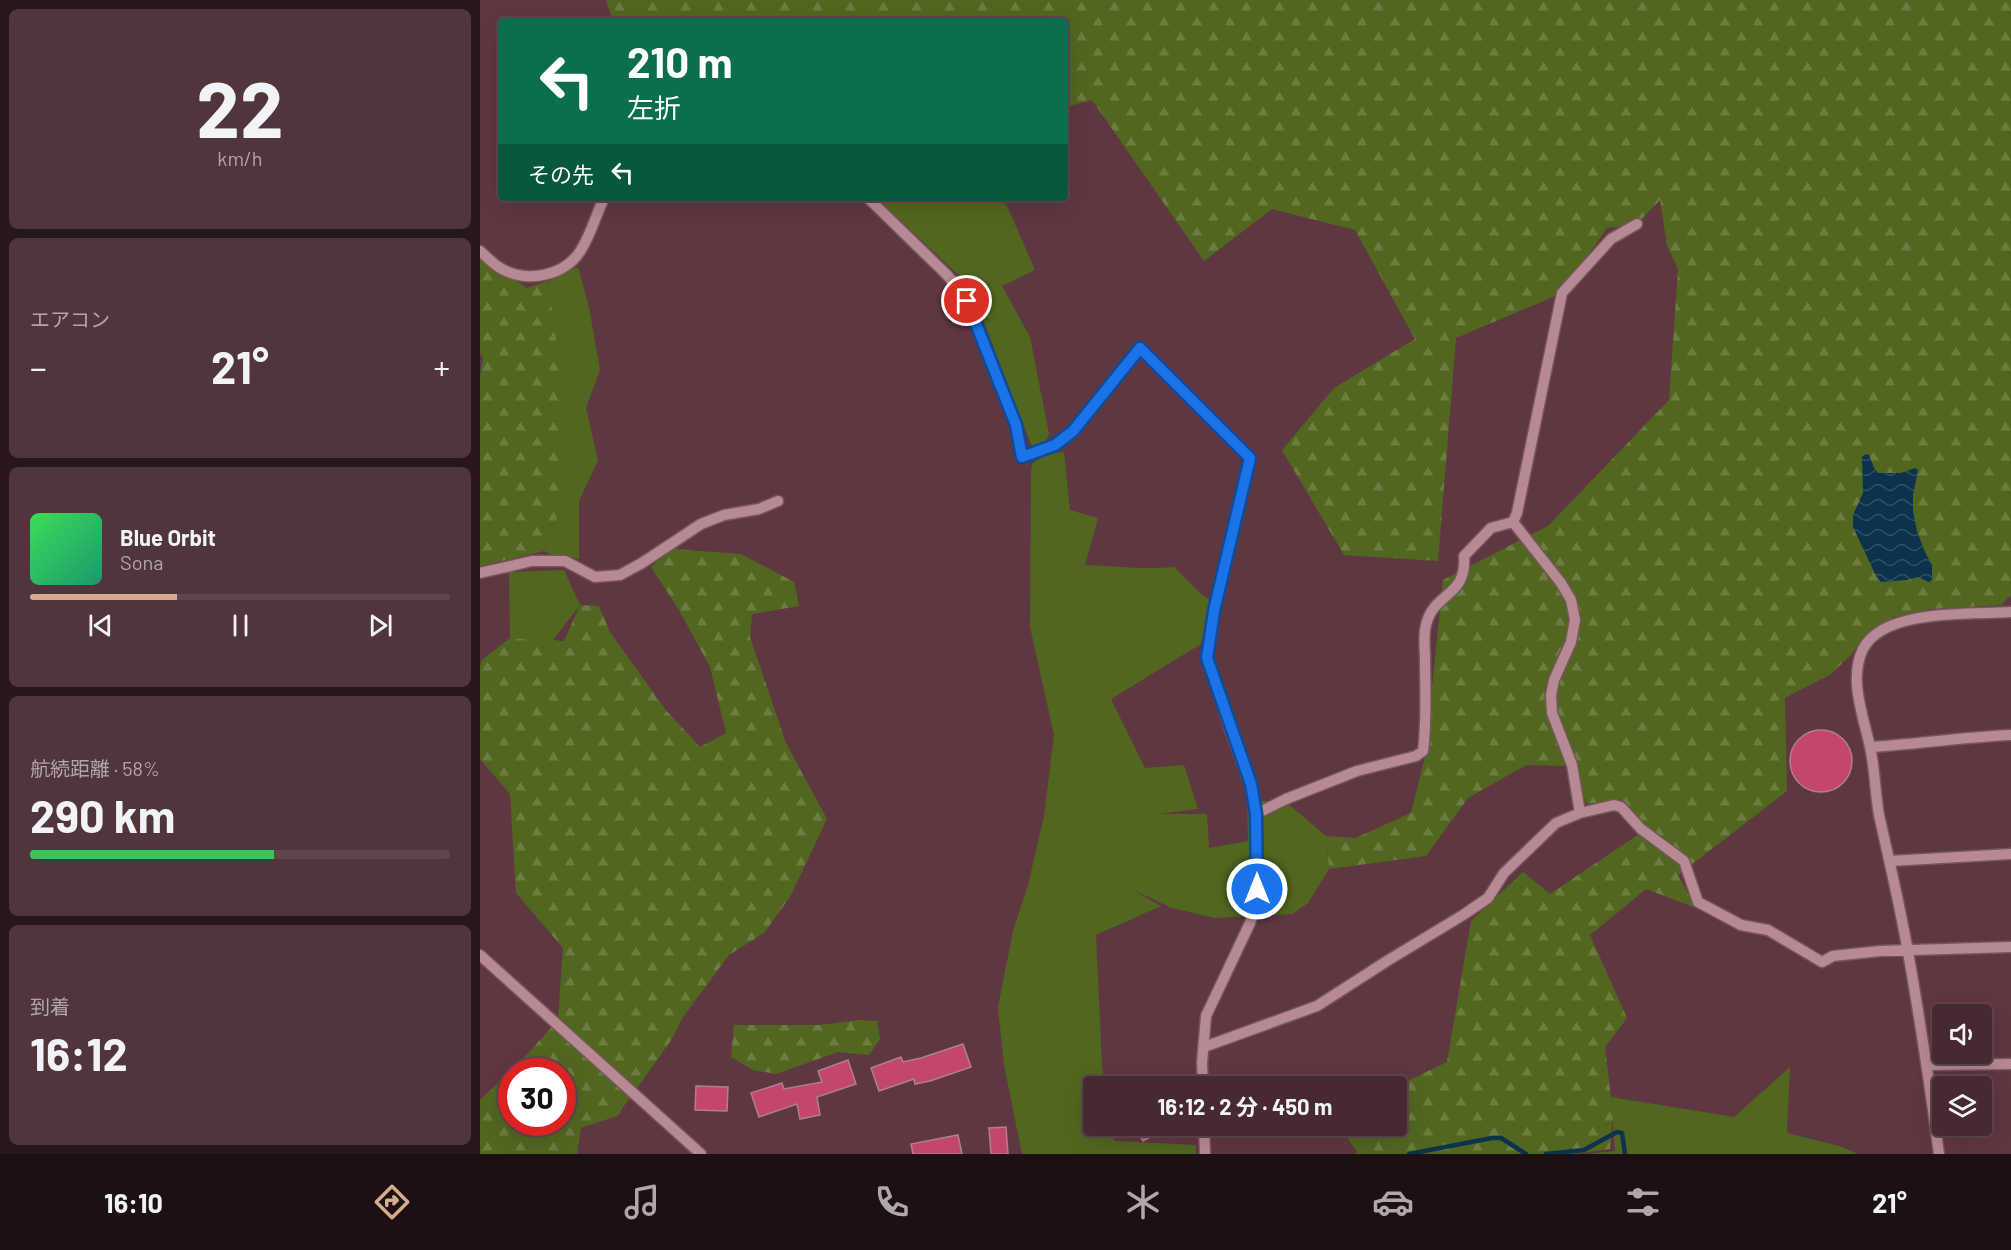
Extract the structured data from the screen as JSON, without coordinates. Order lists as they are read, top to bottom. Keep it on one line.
{"page":{"tile":[["22","km/h"],"エアコン",["航続距離 · 58%","290 km"],["到着","16:12"]],"turn":["210 m","左折"],"then":"その先","heat":["−","21°","+"],"song":["Blue Orbit","Sona"],"limit":"30","trip":"16:12 · 2 分 · 450 m","tabs":["16:10","21°"]}}
